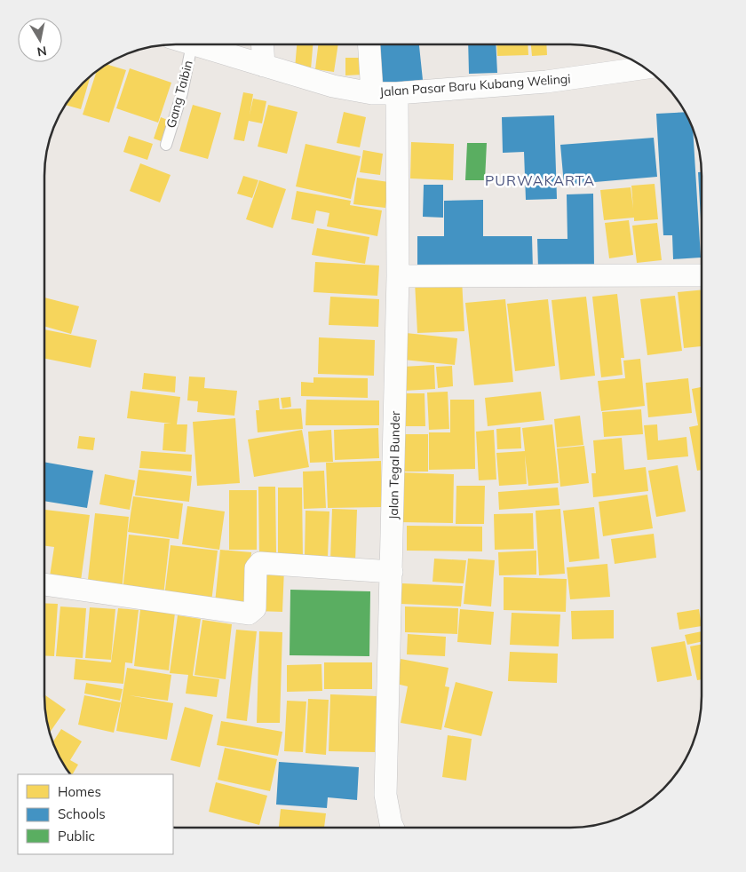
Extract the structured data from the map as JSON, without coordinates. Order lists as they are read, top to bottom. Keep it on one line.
{"streets":{"street":["Jalan Pasar Baru Kubang Welingi","Jalan Tegal Bunder"],"lane":["Gang Taibin"]},"crossings":[["Jalan Pasar Baru Kubang Welingi","Gang Taibin"],["Jalan Pasar Baru Kubang Welingi","Jalan Tegal Bunder"]],"districts":["PURWAKARTA"],"legend":["Homes","Schools","Public"],"north":"bottom"}
